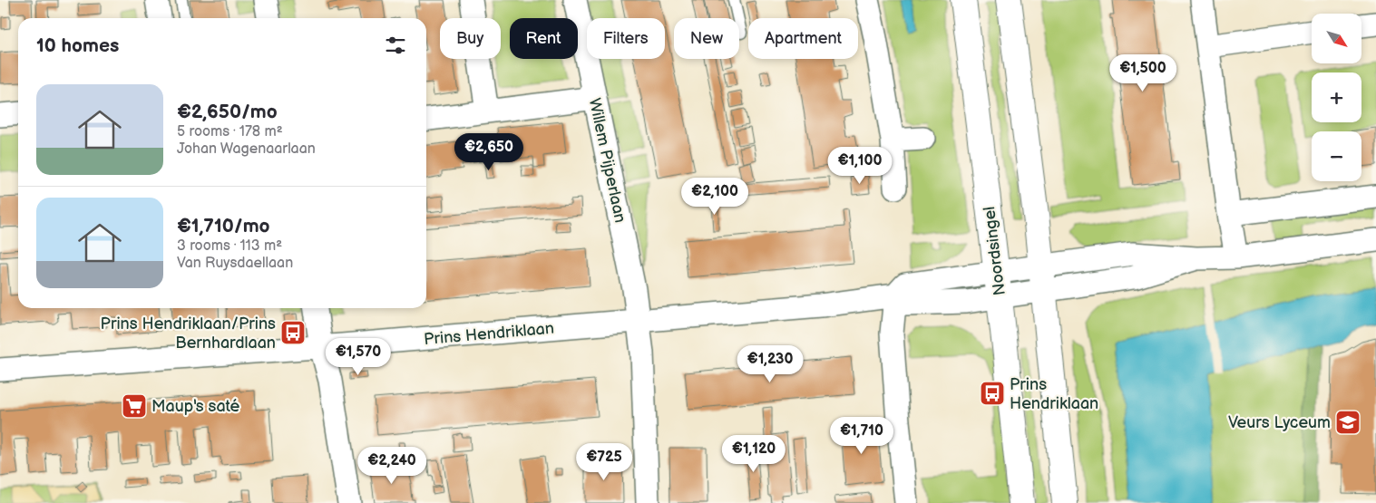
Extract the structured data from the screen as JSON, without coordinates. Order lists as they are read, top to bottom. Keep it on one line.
{"streets":{"main road":["Noordsingel"],"street":["Willem Pijperlaan","Prins Hendriklaan"]},"crossings":[["Willem Pijperlaan","Prins Hendriklaan"],["Noordsingel","Prins Hendriklaan"]],"places":{"bus stop":["Prins Hendriklaan/Prins Bernhardlaan","Prins Hendriklaan"],"supermarket":["Maup's saté"],"school or university":["Veurs Lyceum"]},"north":"bottom right","page":{"map_buttons":["+","−"],"chip":["Buy","Rent","Filters","New","Apartment"],"heading":"10 homes","price":["€1,500","€2,650","€1,100","€2,100","€1,570","€1,230","€1,710","€1,120","€725","€2,240"],"list":[{"name":"€2,650/mo","note":"5 rooms · 178 m² · Johan Wagenaarlaan"},{"name":"€1,710/mo","note":"3 rooms · 113 m² · Van Ruysdaellaan"}]}}
